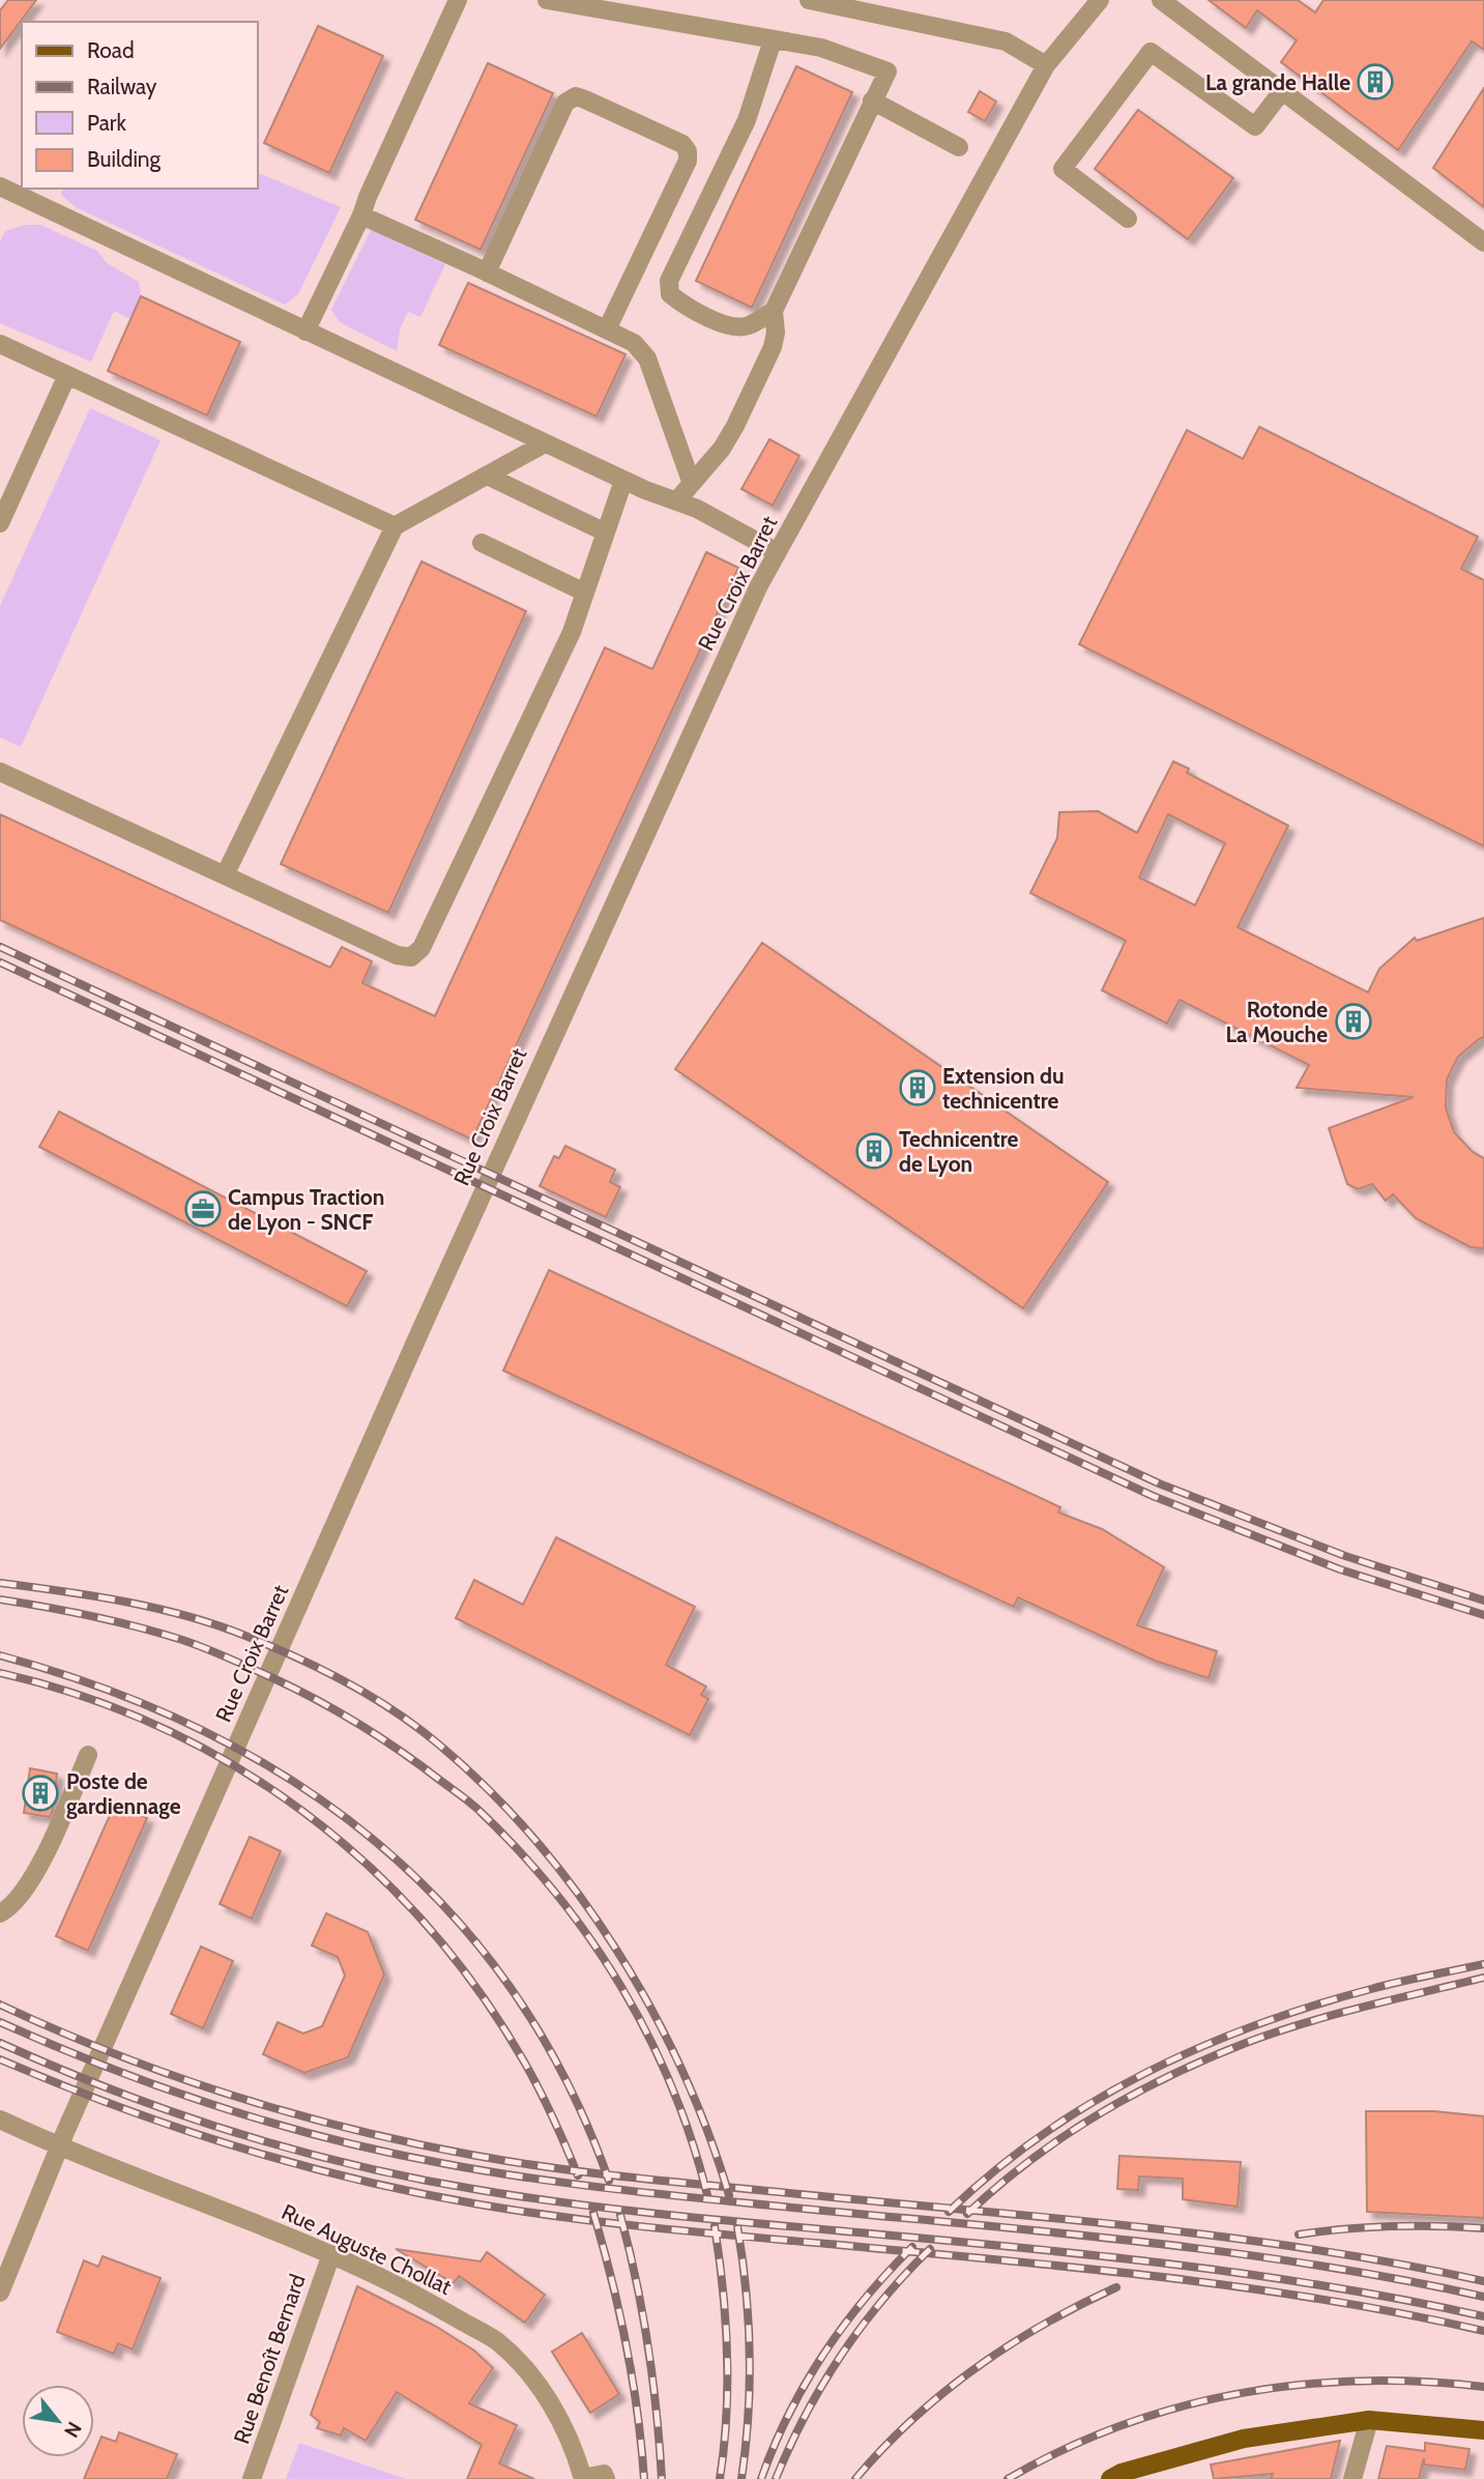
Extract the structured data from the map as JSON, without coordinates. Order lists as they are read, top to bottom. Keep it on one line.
{"streets":{"street":["Rue Croix Barret","Rue Auguste Chollat","Rue Benoît Bernard"]},"crossings":[["Rue Croix Barret","Rue Auguste Chollat"],["Rue Auguste Chollat","Rue Benoît Bernard"]],"places":{"building":["La grande Halle","Rotonde La Mouche","Extension du technicentre","Technicentre de Lyon","Poste de gardiennage"],"office":["Campus Traction de Lyon - SNCF"]},"legend":["Road","Railway","Park","Building"],"north":"bottom right"}
